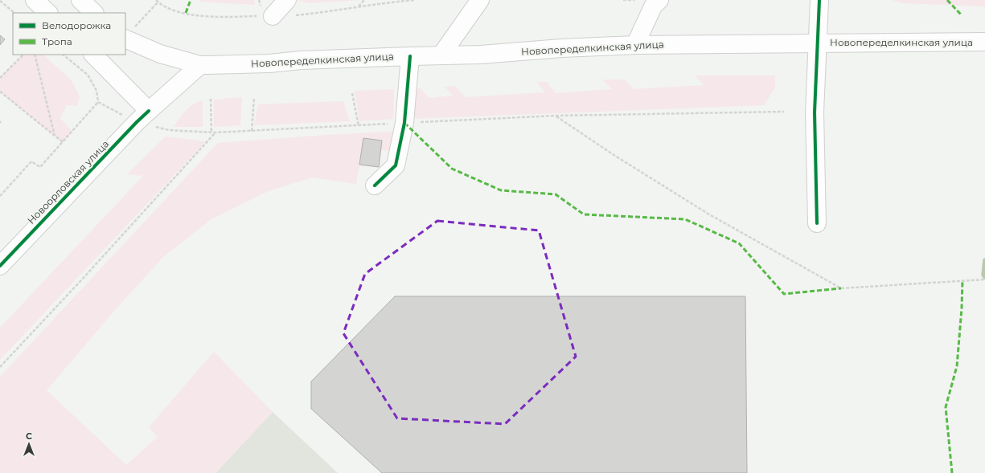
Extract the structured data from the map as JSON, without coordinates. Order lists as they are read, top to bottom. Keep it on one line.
{"streets":{"main road":["Новопеределкинская улица","Новоорловская улица"]},"legend":["Велодорожка","Тропа"],"north":"top"}
